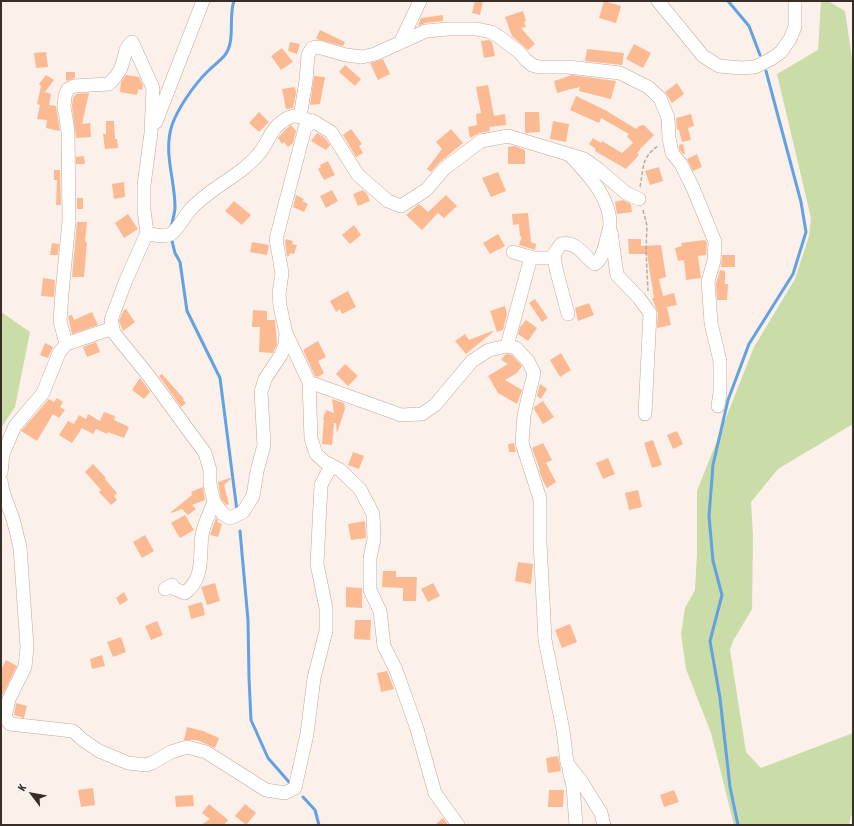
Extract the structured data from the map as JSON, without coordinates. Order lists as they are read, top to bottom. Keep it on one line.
{"north":"top left"}
